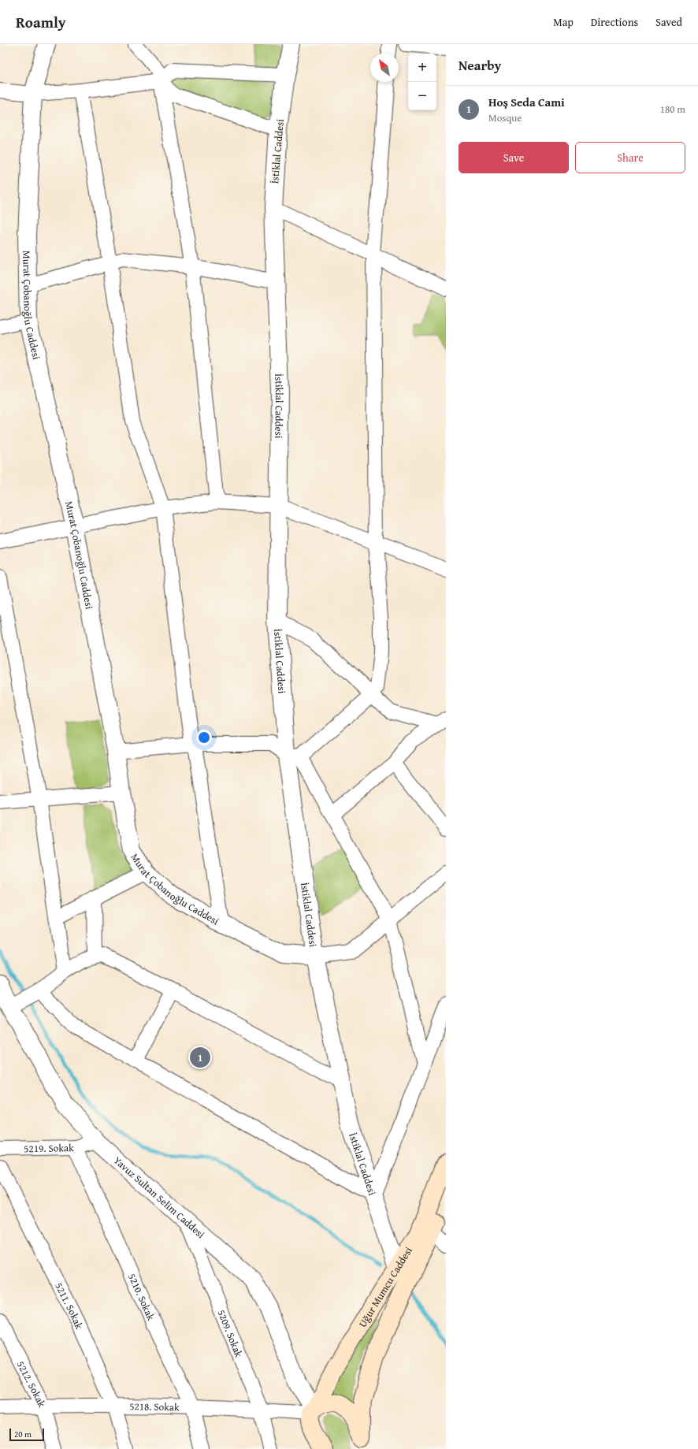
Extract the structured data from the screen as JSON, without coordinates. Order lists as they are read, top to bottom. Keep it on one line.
{"streets":{"main road":["Yavuz Sultan Selim Caddesi","Uğur Mumcu Caddesi"],"street":["İstiklal Caddesi","Murat Çobanoğlu Caddesi","5219. Sokak","5210. Sokak","5211. Sokak","5209. Sokak","5212. Sokak","5218. Sokak"]},"crossings":[["İstiklal Caddesi","Murat Çobanoğlu Caddesi"],["İstiklal Caddesi","Uğur Mumcu Caddesi"],["5219. Sokak","Yavuz Sultan Selim Caddesi"],["5219. Sokak","5210. Sokak"],["Yavuz Sultan Selim Caddesi","Uğur Mumcu Caddesi"],["Yavuz Sultan Selim Caddesi","5209. Sokak"],["Yavuz Sultan Selim Caddesi","5218. Sokak"],["Uğur Mumcu Caddesi","5218. Sokak"],["5210. Sokak","5218. Sokak"],["5211. Sokak","5218. Sokak"],["5209. Sokak","5218. Sokak"],["5212. Sokak","5218. Sokak"]],"scale_bar":"20 m","north":"top left","page":{"header":"Roamly","nav":["Map","Directions","Saved"],"heading":"Nearby","map_buttons":["+","−"],"list":[{"mark":"1","name":"Hoş Seda Cami","note":"Mosque","value":"180 m"}],"buttons":["Save","Share"],"pins":"1","scale":"20 m"}}
